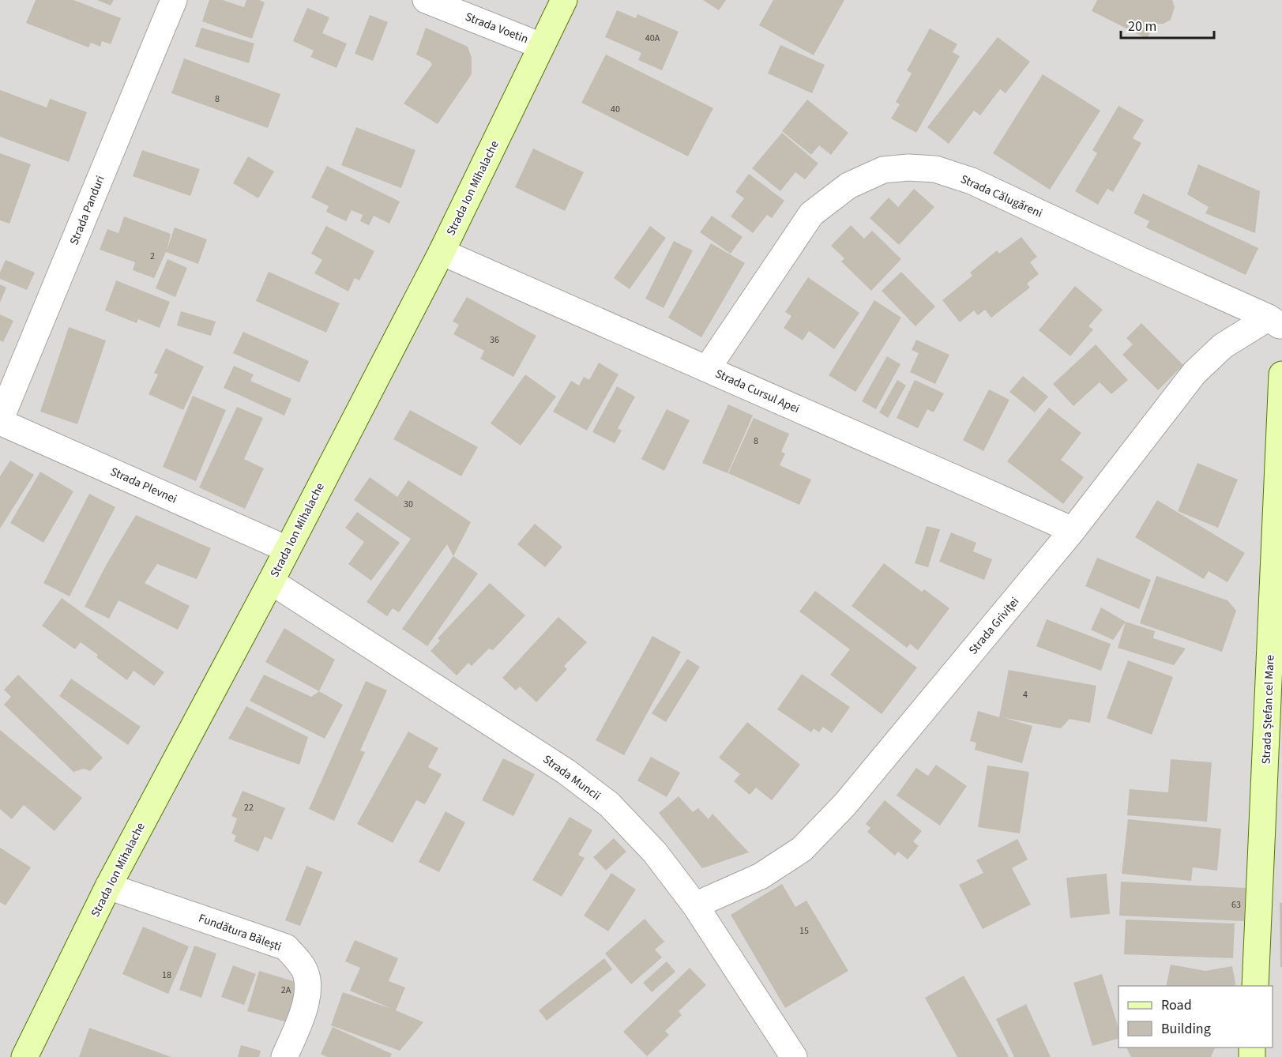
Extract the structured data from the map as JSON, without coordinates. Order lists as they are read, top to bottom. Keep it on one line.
{"streets":{"street":["Strada Voetin","Strada Ion Mihalache","Strada Călugăreni","Strada Panduri","Strada Cursul Apei","Strada Plevnei","Strada Griviței","Strada Ștefan cel Mare","Strada Muncii","Fundătura Bălești"]},"crossings":[["Strada Voetin","Strada Ion Mihalache"],["Strada Ion Mihalache","Strada Cursul Apei"],["Strada Ion Mihalache","Strada Plevnei"],["Strada Ion Mihalache","Strada Muncii"],["Strada Ion Mihalache","Fundătura Bălești"],["Strada Călugăreni","Strada Cursul Apei"],["Strada Călugăreni","Strada Griviței"],["Strada Panduri","Strada Plevnei"],["Strada Cursul Apei","Strada Griviței"],["Strada Griviței","Strada Muncii"]],"house_numbers":["40A","8","40","2","36","8","30","4","22","63","15","18","2A"],"legend":["Road","Building"],"scale_bar":"20 m"}
